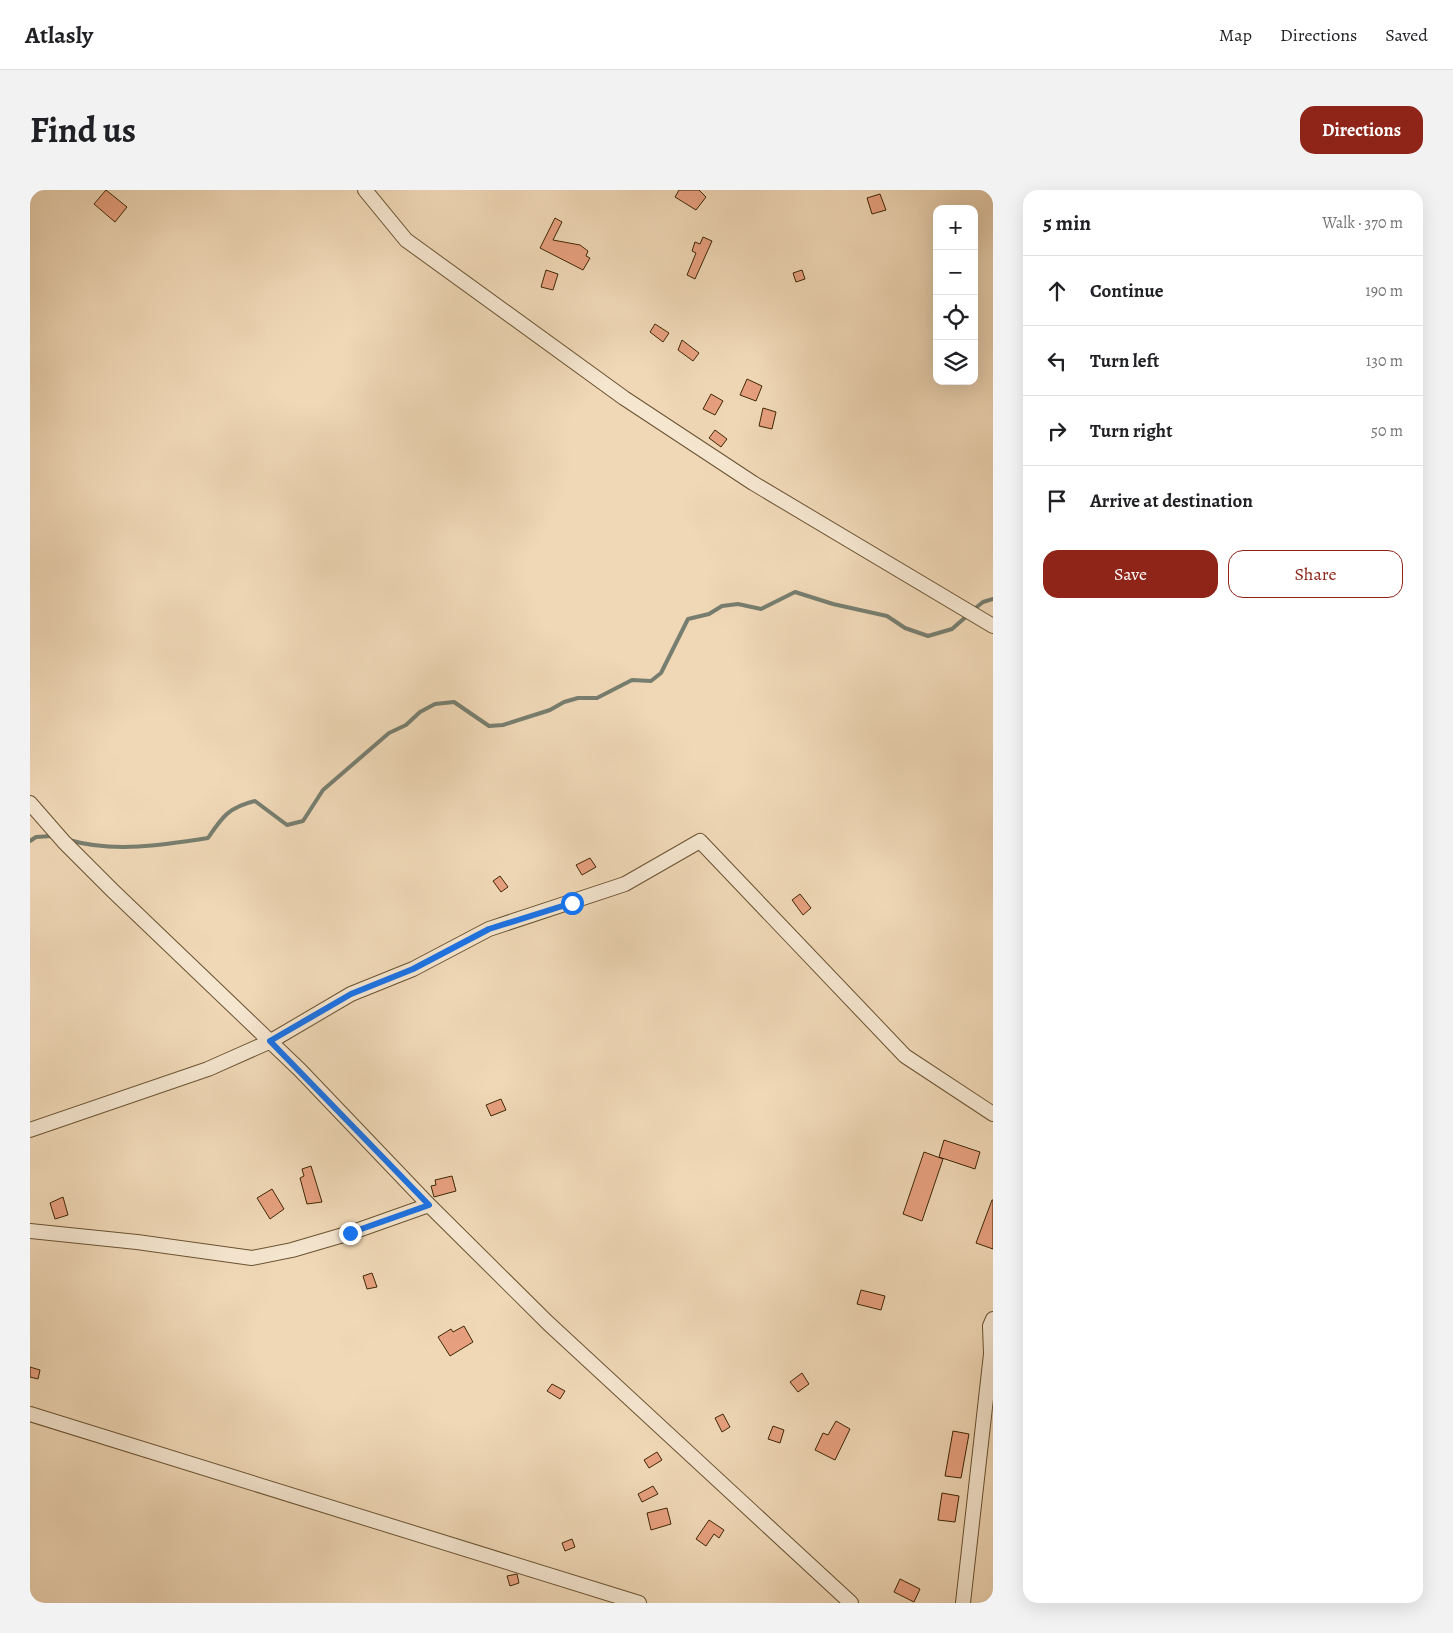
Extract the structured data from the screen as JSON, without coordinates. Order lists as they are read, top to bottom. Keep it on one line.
{"page":{"header":"Atlasly","nav":["Map","Directions","Saved"],"title":"Find us","buttons":["Directions",["Save","Share"]],"heading":["5 min","Walk · 370 m"],"map_buttons":["+","−"],"list":[["Continue","190 m"],["Turn left","130 m"],["Turn right","50 m"],"Arrive at destination"]}}
